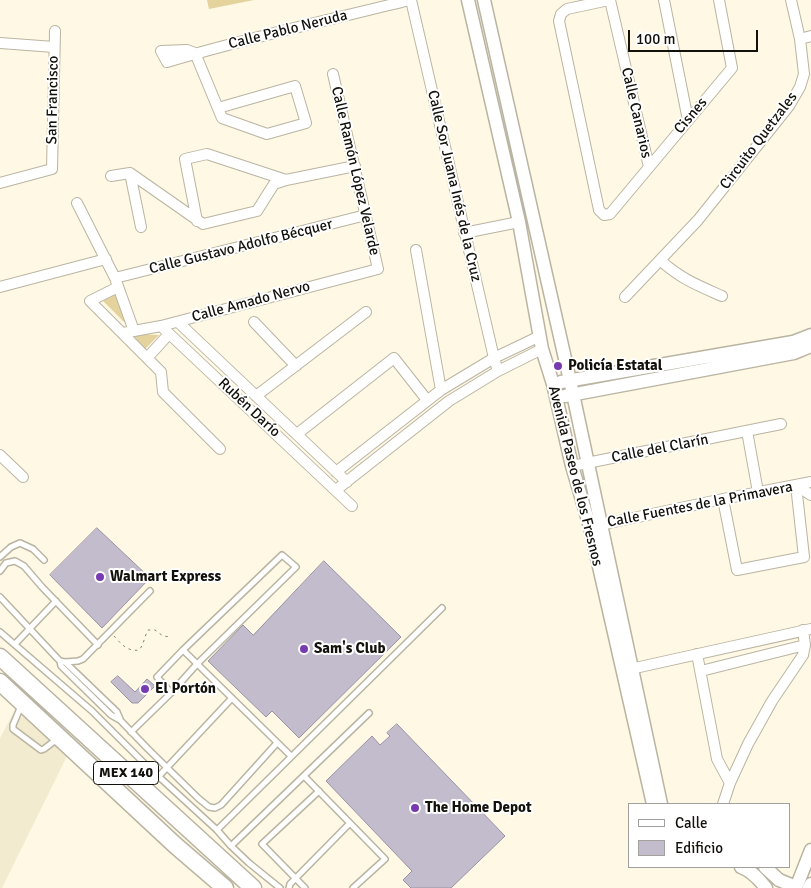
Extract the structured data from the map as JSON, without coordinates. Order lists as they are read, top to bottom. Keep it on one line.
{"streets":{"highway":["MEX 140"],"street":["Calle Pablo Neruda","San Francisco","Calle Canarios","Cisnes","Circuito Quetzales","Calle Ramón López Velarde","Calle Sor Juana Inés de la Cruz","Calle Gustavo Adolfo Bécquer","Calle Amado Nervo","Rubén Darío","Calle del Clarín","Avenida Paseo de los Fresnos","Calle Fuentes de la Primavera"]},"crossings":[["Calle Pablo Neruda","Calle Sor Juana Inés de la Cruz"],["Calle Canarios","Cisnes"],["Calle Ramón López Velarde","Calle Gustavo Adolfo Bécquer"],["Calle Ramón López Velarde","Calle Amado Nervo"],["Calle Amado Nervo","Rubén Darío"],["Calle del Clarín","Avenida Paseo de los Fresnos"],["Avenida Paseo de los Fresnos","Calle Fuentes de la Primavera"]],"places":["Policía Estatal","Walmart Express","Sam's Club","El Portón","The Home Depot"],"legend":["Calle","Edificio"],"scale_bar":"100 m"}
